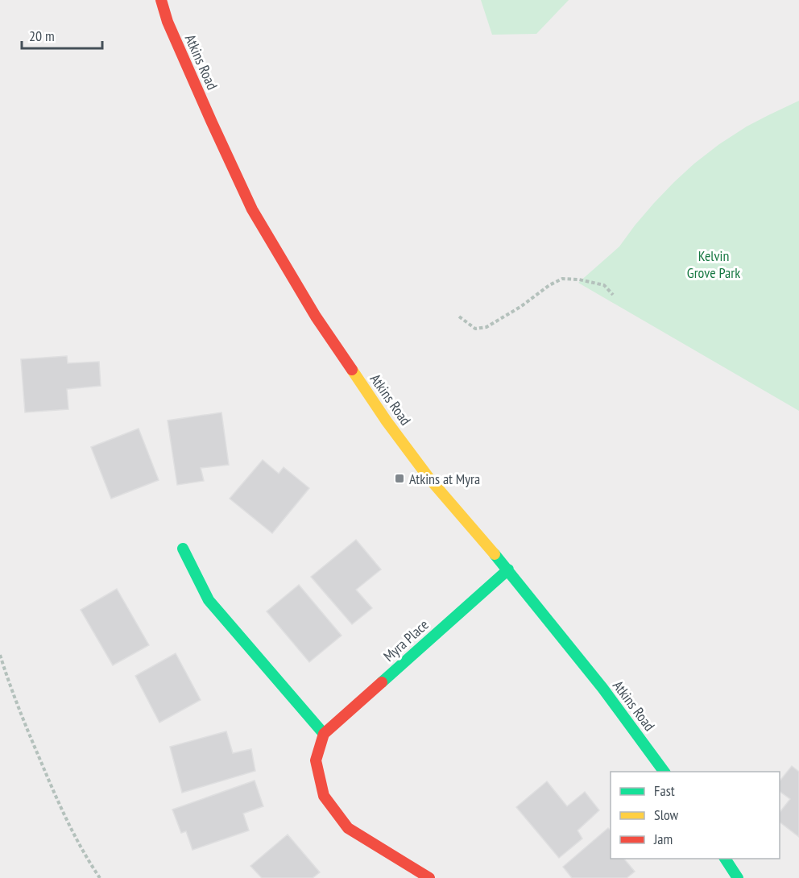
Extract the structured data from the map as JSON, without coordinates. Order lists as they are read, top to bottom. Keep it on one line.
{"streets":{"street":["Atkins Road","Myra Place"]},"crossings":[["Atkins Road","Myra Place"]],"parks":["Kelvin Grove Park"],"places":{"transit":["Atkins at Myra"]},"legend":["Fast","Slow","Jam"],"scale_bar":"20 m"}
